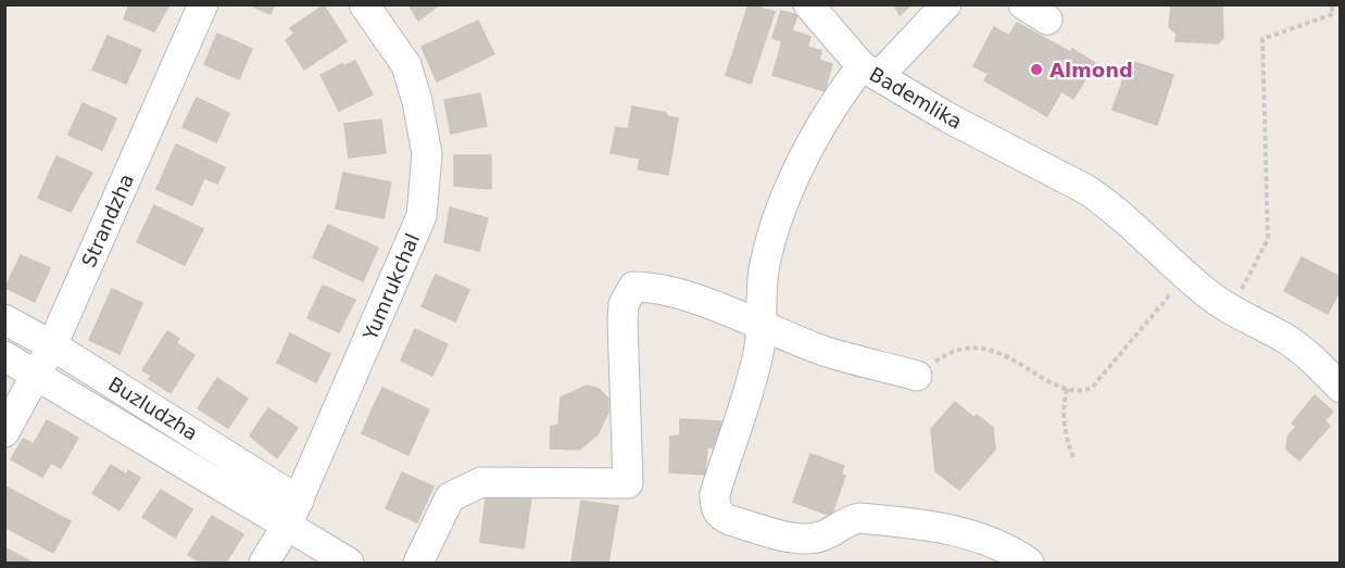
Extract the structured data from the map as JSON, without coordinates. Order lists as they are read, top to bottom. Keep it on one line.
{"streets":{"street":["Bademlika","Strandzha","Yumrukchal","Buzludzha"]},"crossings":[["Strandzha","Buzludzha"],["Yumrukchal","Buzludzha"]],"places":["Almond"]}
